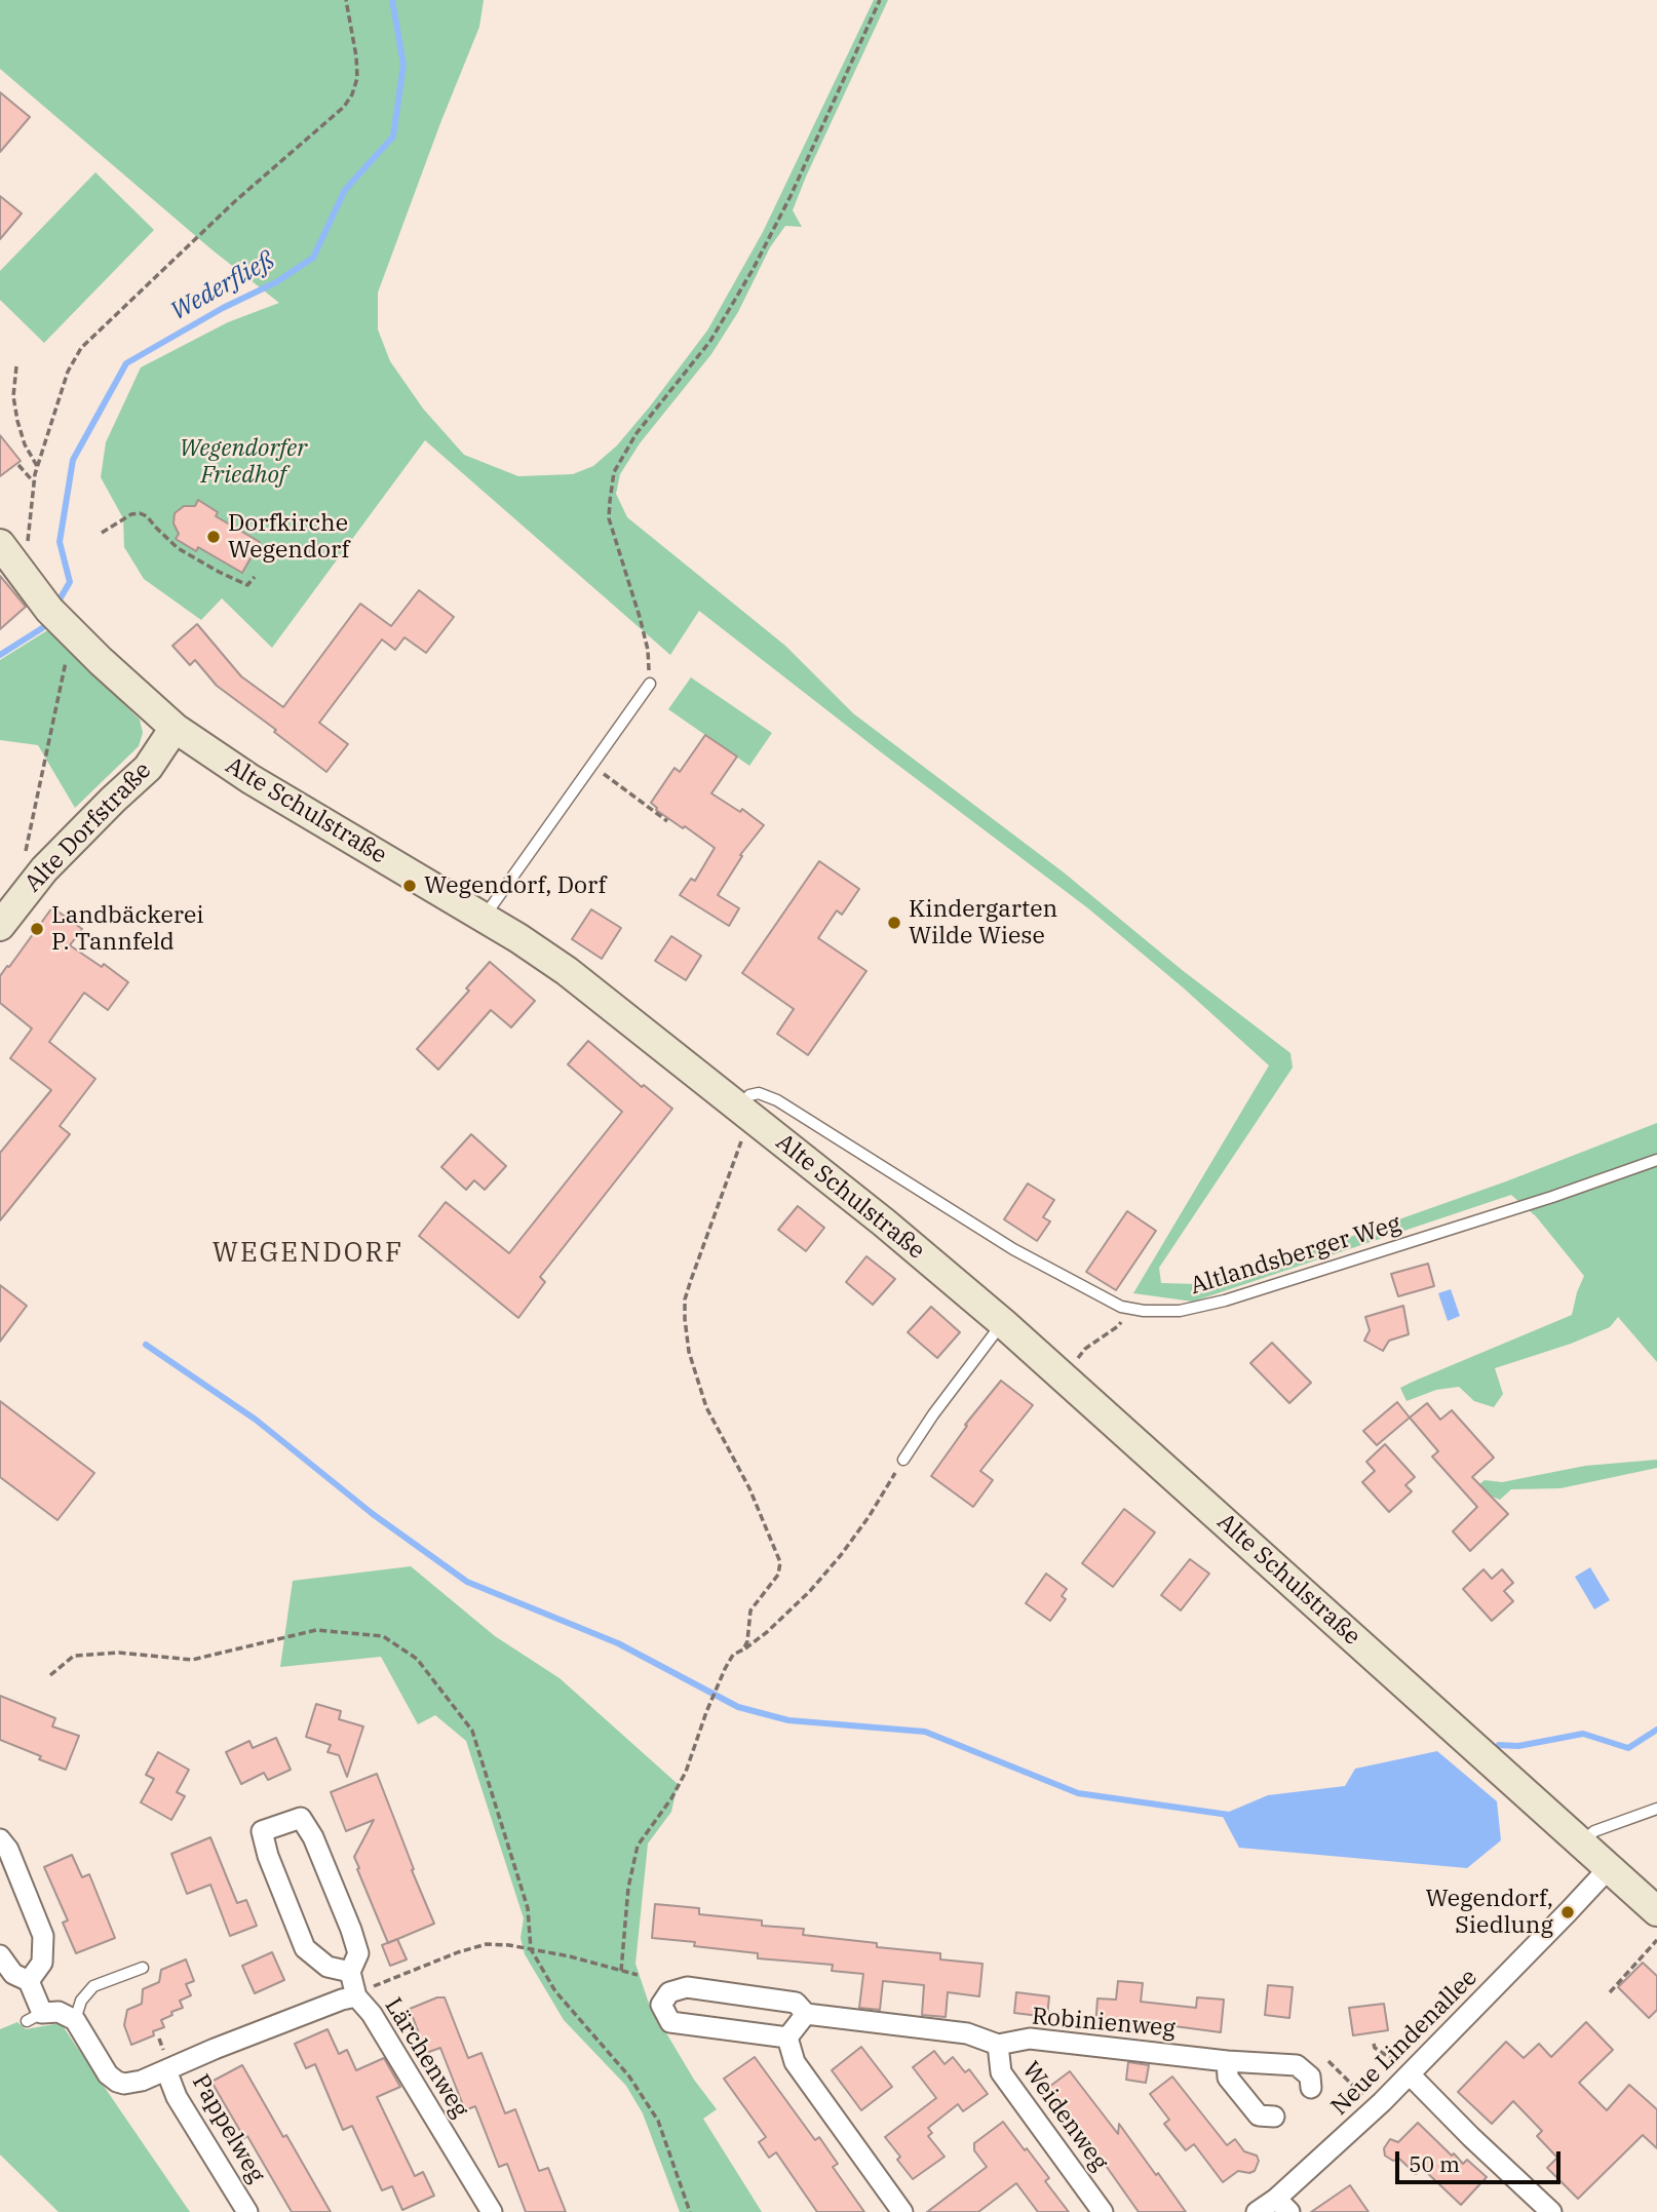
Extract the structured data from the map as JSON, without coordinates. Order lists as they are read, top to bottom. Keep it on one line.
{"streets":{"street":["Alte Schulstraße","Alte Dorfstraße","Robinienweg","Neue Lindenallee","Lärchenweg","Weidenweg","Pappelweg"],"lane":["Altlandsberger Weg"]},"crossings":[["Alte Schulstraße","Alte Dorfstraße"],["Alte Schulstraße","Altlandsberger Weg"],["Alte Schulstraße","Neue Lindenallee"],["Robinienweg","Weidenweg"],["Lärchenweg","Pappelweg"]],"districts":["WEGENDORF"],"water":["Wederfließ"],"parks":["Wegendorfer Friedhof"],"places":["Dorfkirche Wegendorf","Wegendorf, Dorf","Kindergarten Wilde Wiese","Landbäckerei P. Tannfeld","Wegendorf, Siedlung"],"scale_bar":"50 m"}
